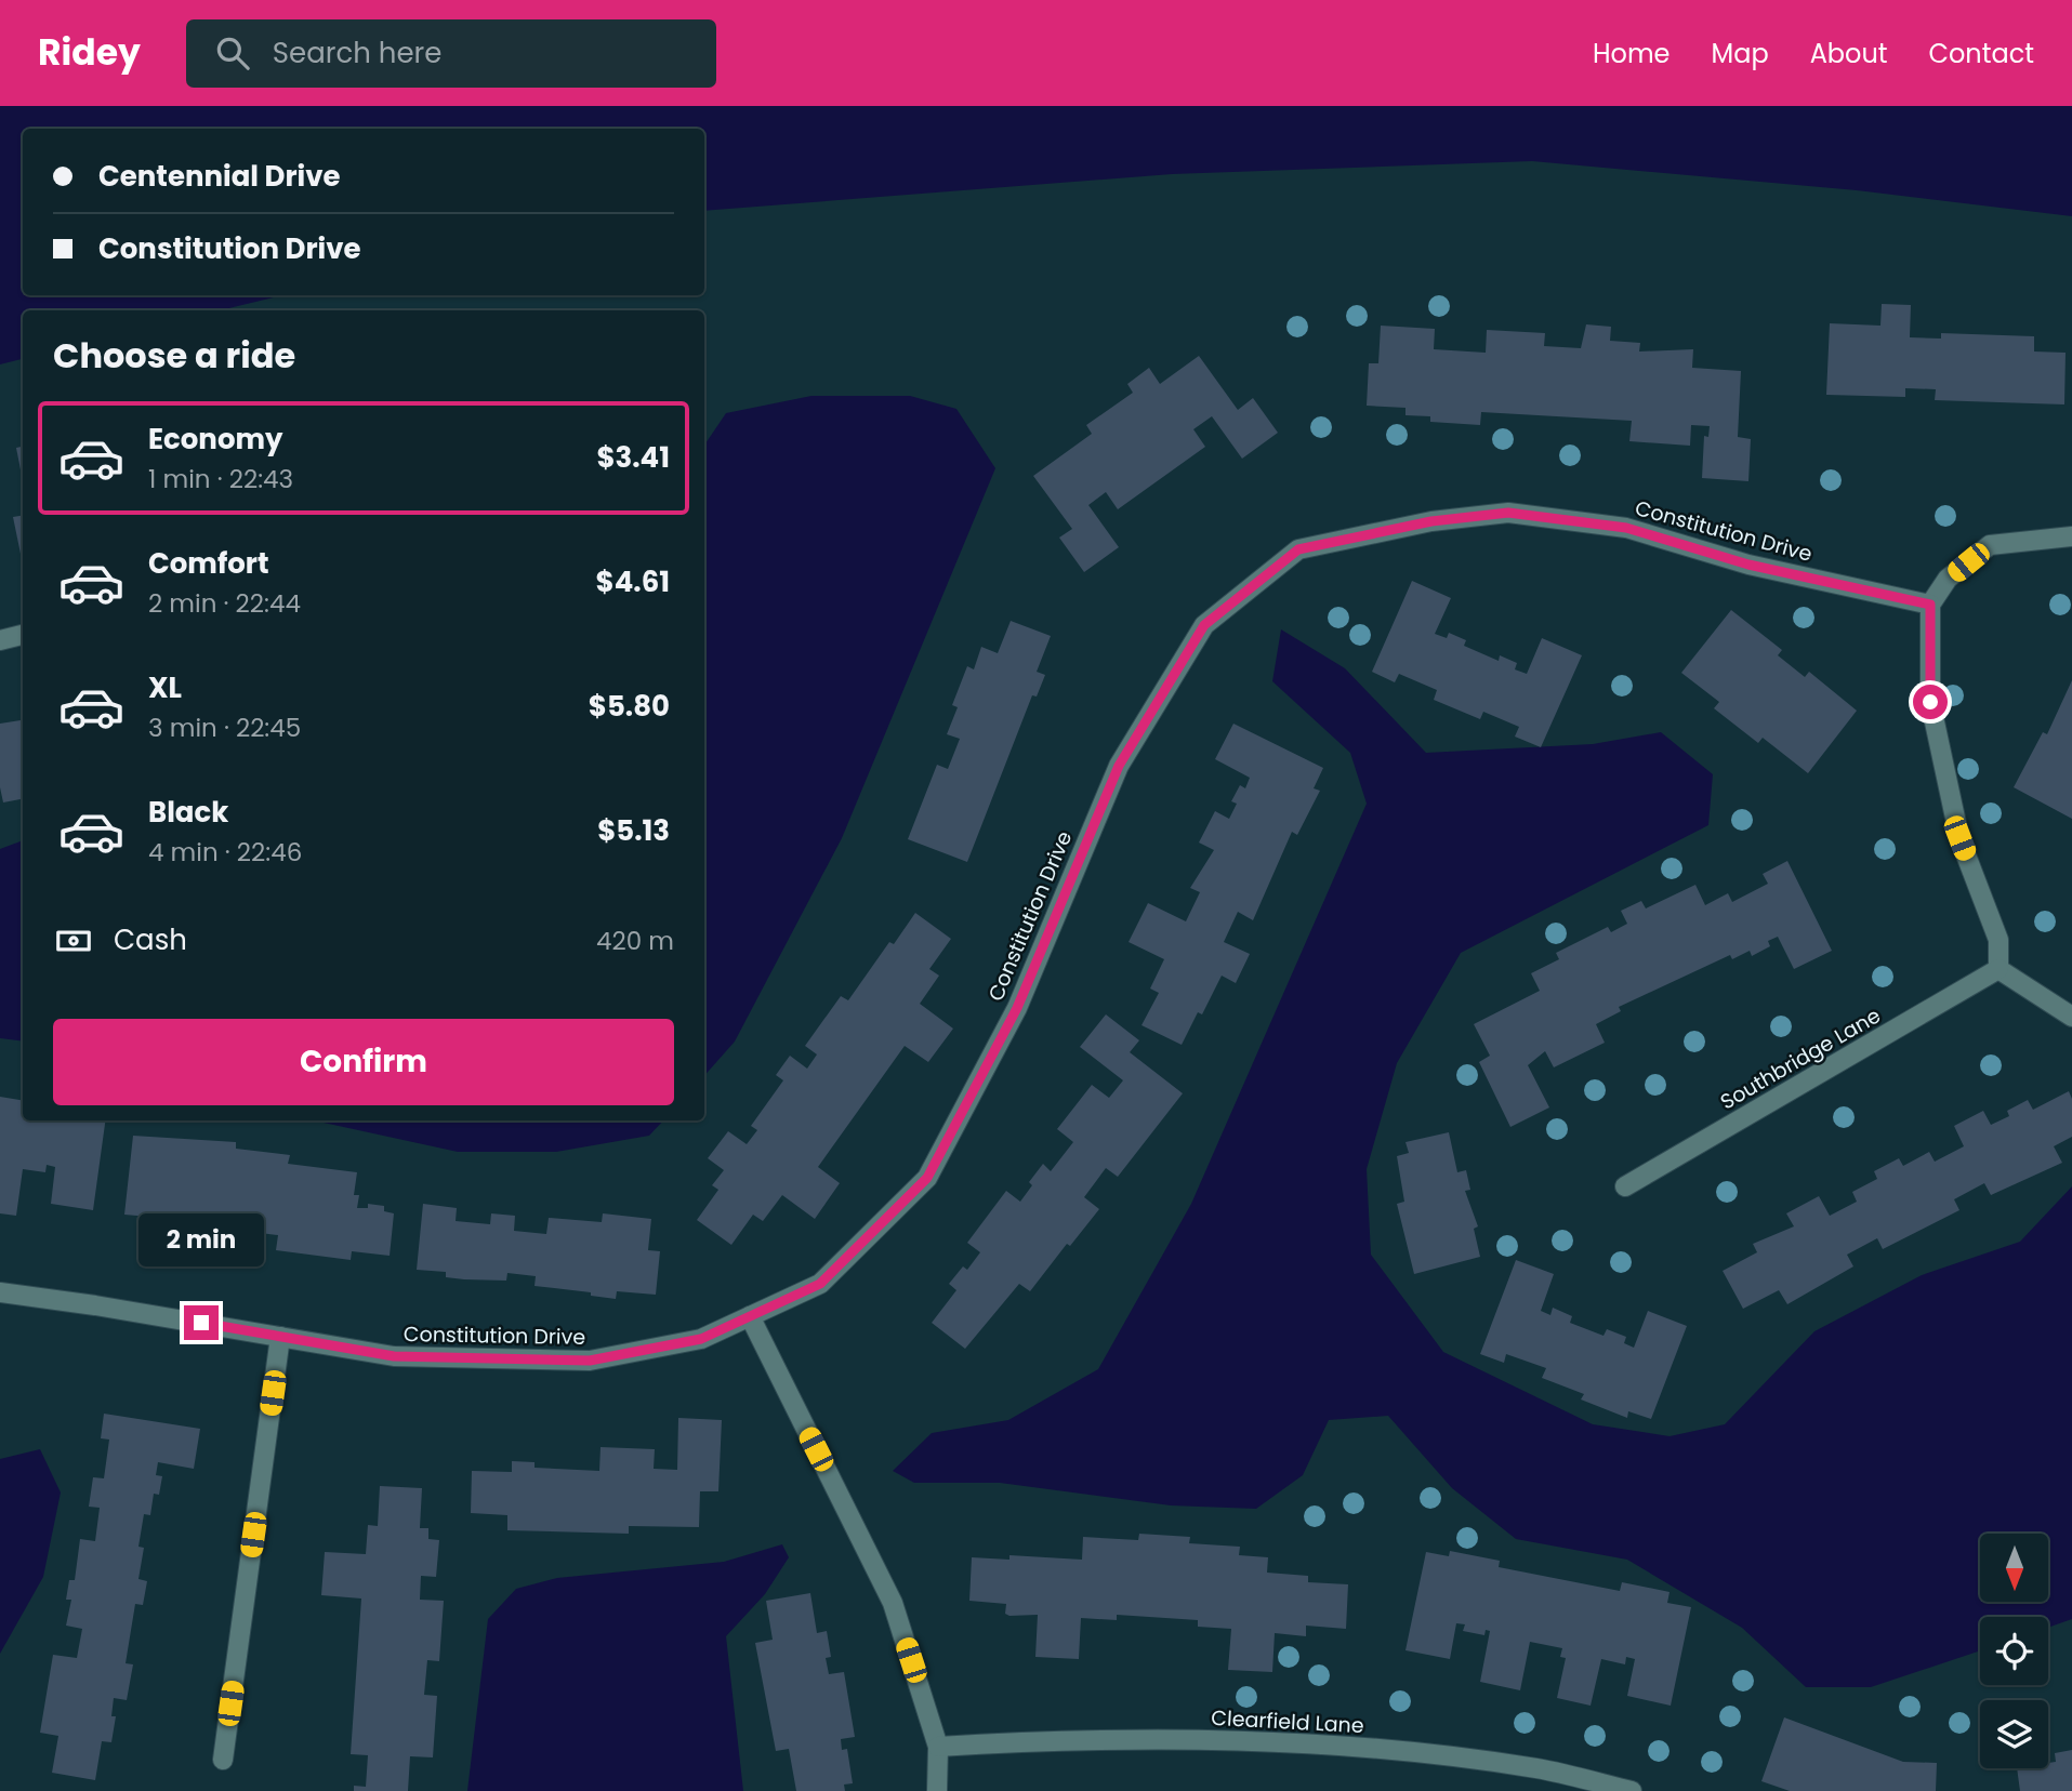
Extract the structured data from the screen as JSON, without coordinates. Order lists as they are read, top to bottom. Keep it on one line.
{"streets":{"street":["Constitution Drive","Southbridge Lane","Clearfield Lane"]},"north":"bottom","page":{"header":"Ridey","search":"Search here","nav":["Home","Map","About","Contact"],"banner":["Centennial Drive","Constitution Drive"],"heading":"Choose a ride","list":[{"name":"Economy","note":"1 min · 22:43","value":"$3.41"},{"name":"Comfort","note":"2 min · 22:44","value":"$4.61"},{"name":"XL","note":"3 min · 22:45","value":"$5.80"},{"name":"Black","note":"4 min · 22:46","value":"$5.13"}],"pay":["Cash","420 m"],"buttons":"Confirm","bubble":"2 min"}}
